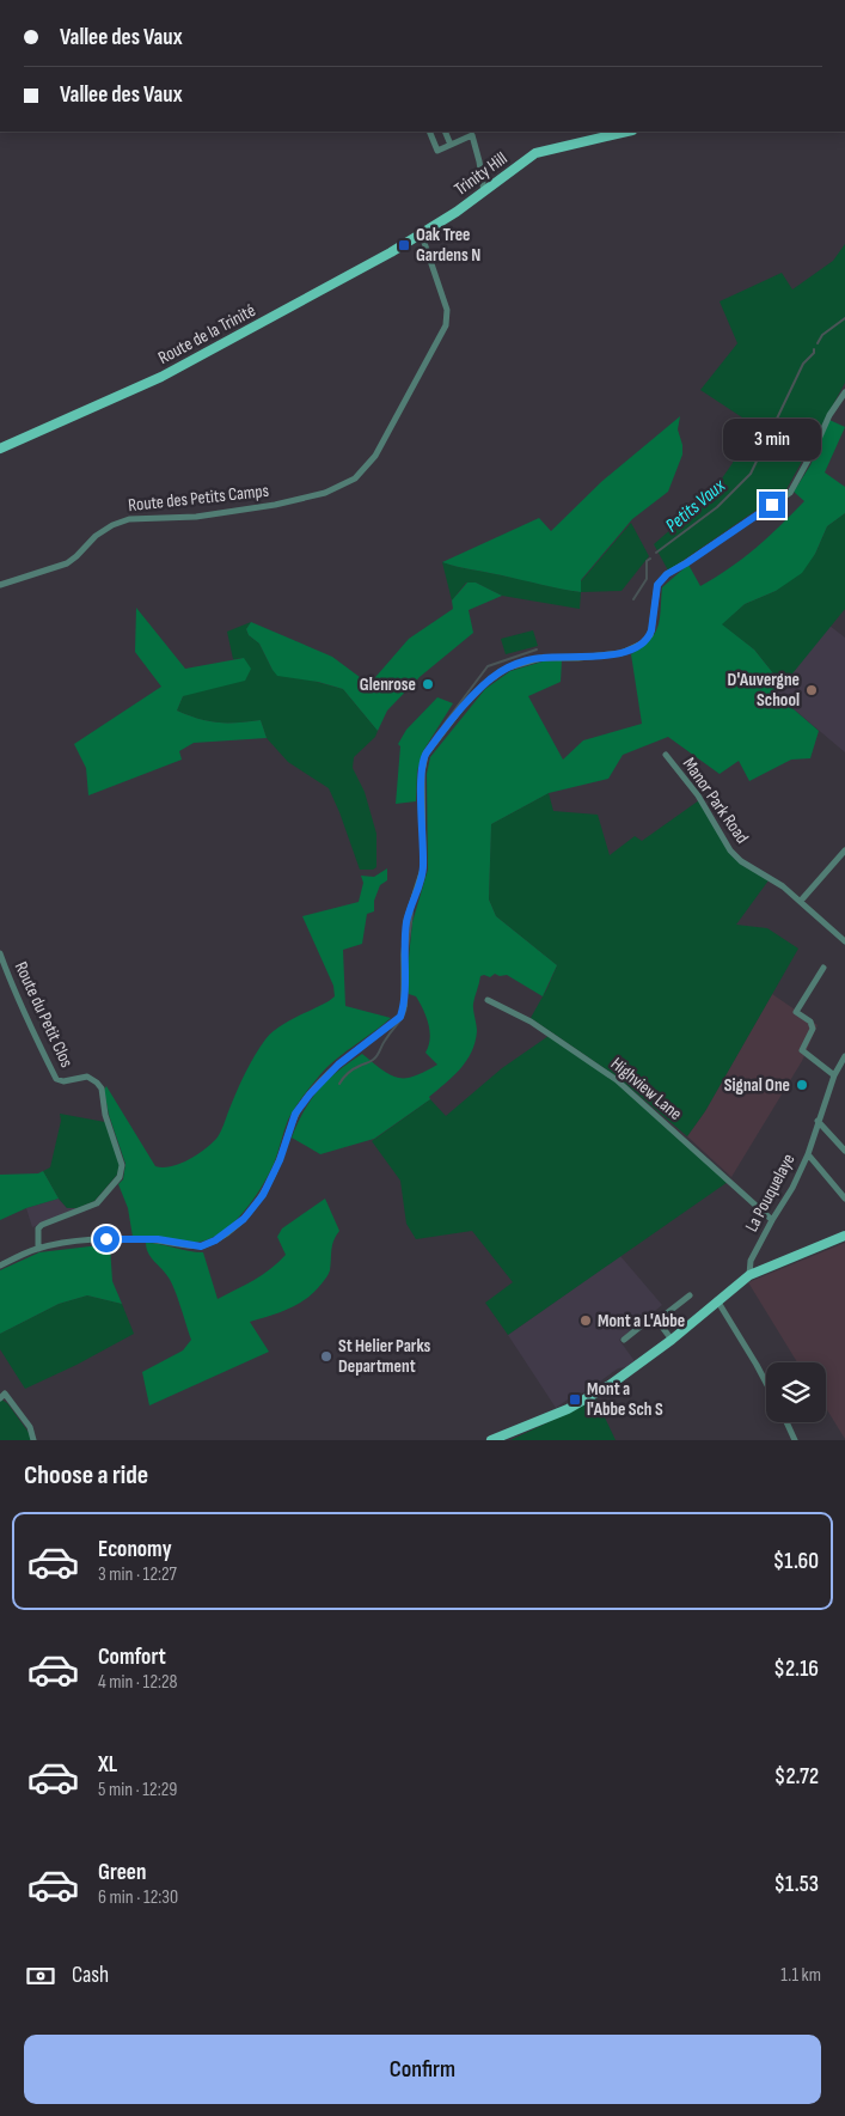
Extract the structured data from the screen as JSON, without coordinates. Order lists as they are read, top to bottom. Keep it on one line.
{"streets":{"main road":["Trinity Hill","Route de la Trinité"],"street":["Route des Petits Camps","Manor Park Road","Route du Petit Clos","Highview Lane","La Pouquelaye"]},"crossings":[["Trinity Hill","Route de la Trinité"],["Trinity Hill","Route des Petits Camps"],["Route de la Trinité","Route des Petits Camps"],["Highview Lane","La Pouquelaye"]],"water":["Petits Vaux"],"places":{"transit":["Oak Tree Gardens N","Mont a l'Abbe Sch S"],"other":["Glenrose","D'Auvergne School","Signal One","Mont a L'Abbe","St Helier Parks Department"]},"page":{"banner":["Vallee des Vaux","Vallee des Vaux"],"bubble":"3 min","heading":"Choose a ride","list":[{"name":"Economy","note":"3 min · 12:27","value":"$1.60"},{"name":"Comfort","note":"4 min · 12:28","value":"$2.16"},{"name":"XL","note":"5 min · 12:29","value":"$2.72"},{"name":"Green","note":"6 min · 12:30","value":"$1.53"}],"pay":["Cash","1.1 km"],"buttons":"Confirm"}}
